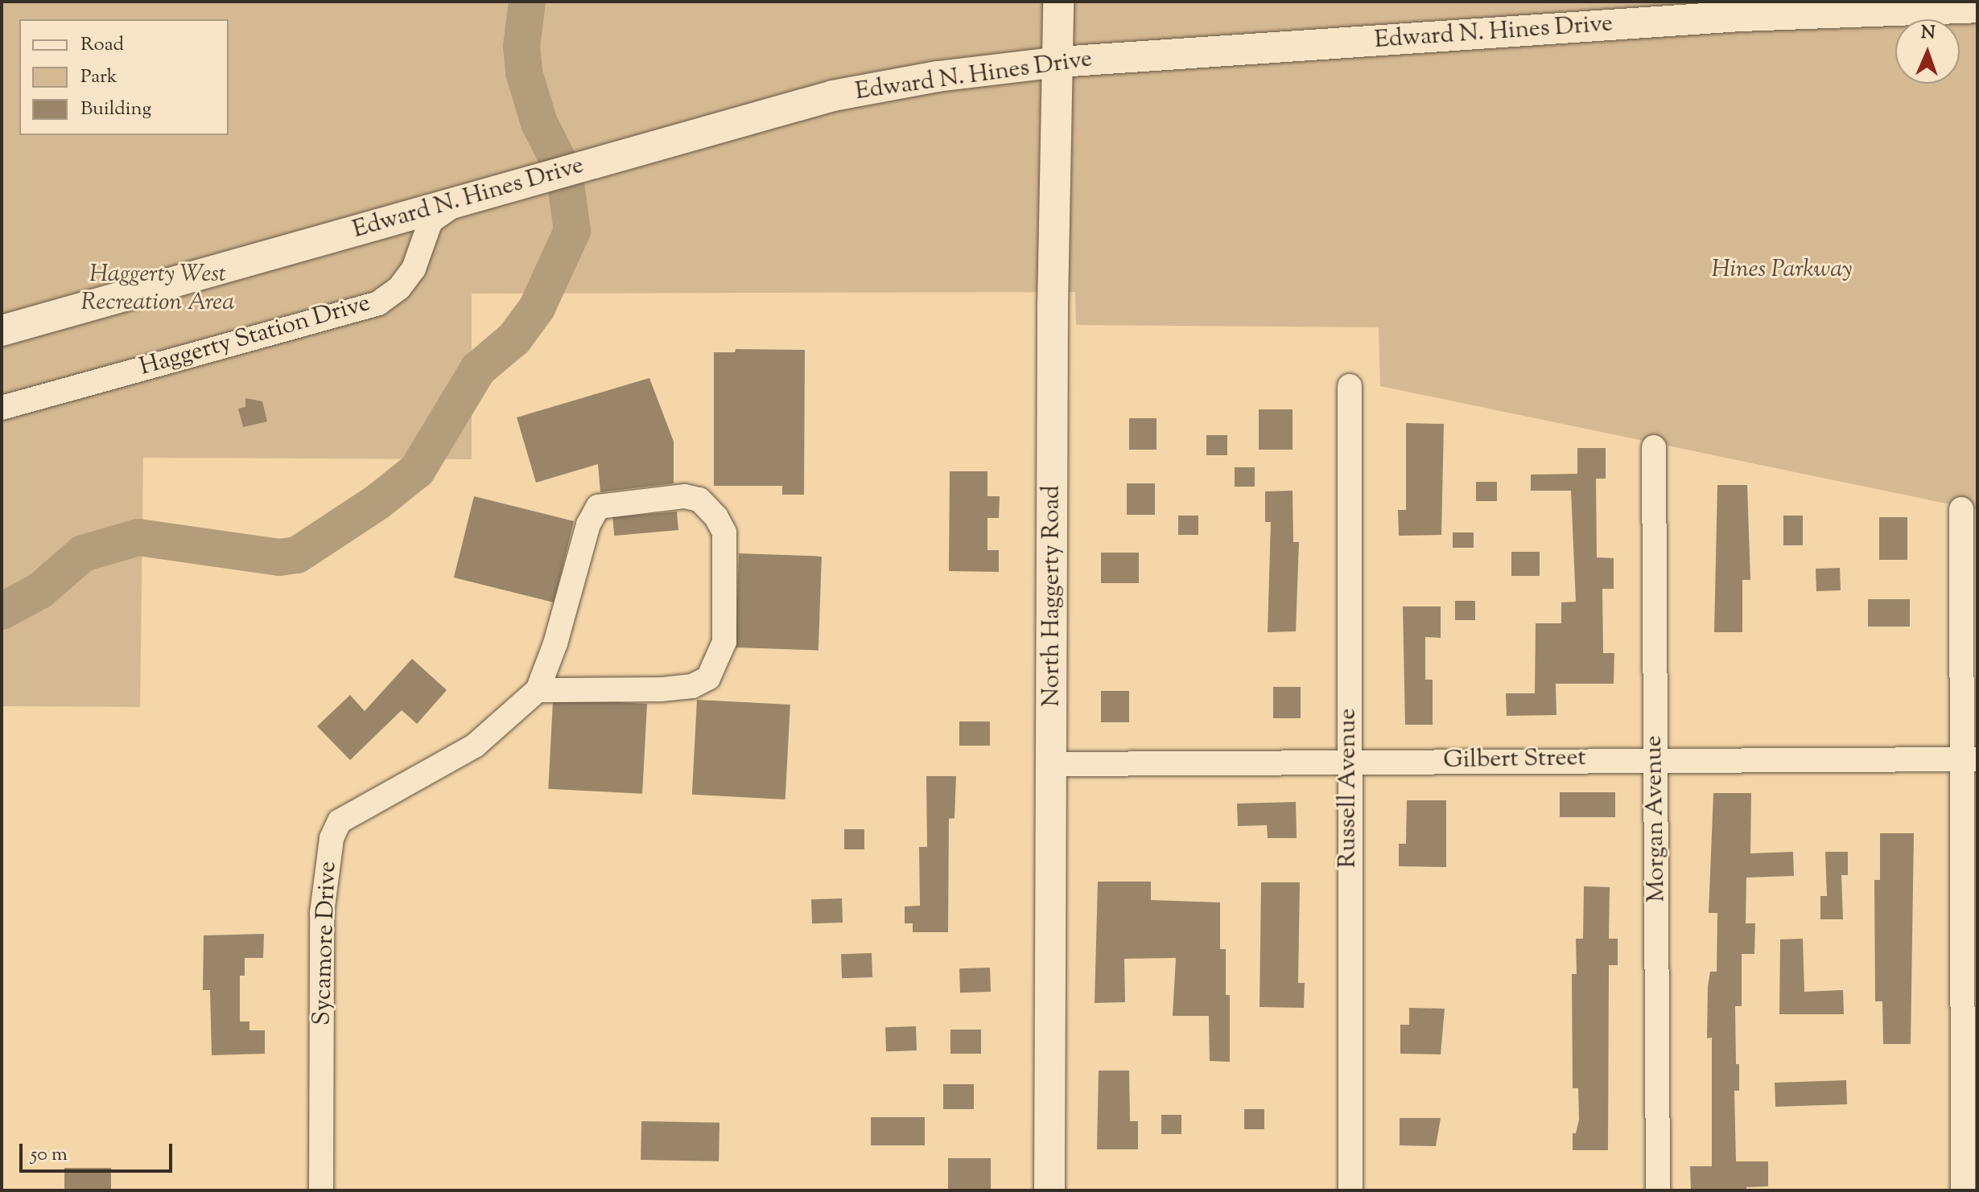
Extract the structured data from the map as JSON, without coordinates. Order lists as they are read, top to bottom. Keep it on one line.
{"streets":{"street":["Edward N. Hines Drive","Haggerty Station Drive","North Haggerty Road","Gilbert Street","Russell Avenue","Morgan Avenue","Sycamore Drive"]},"crossings":[["Edward N. Hines Drive","Haggerty Station Drive"],["Edward N. Hines Drive","North Haggerty Road"],["North Haggerty Road","Gilbert Street"],["Gilbert Street","Russell Avenue"],["Gilbert Street","Morgan Avenue"]],"parks":["Hines Parkway","Haggerty West Recreation Area"],"legend":["Road","Park","Building"],"scale_bar":"50 m","north":"top"}
